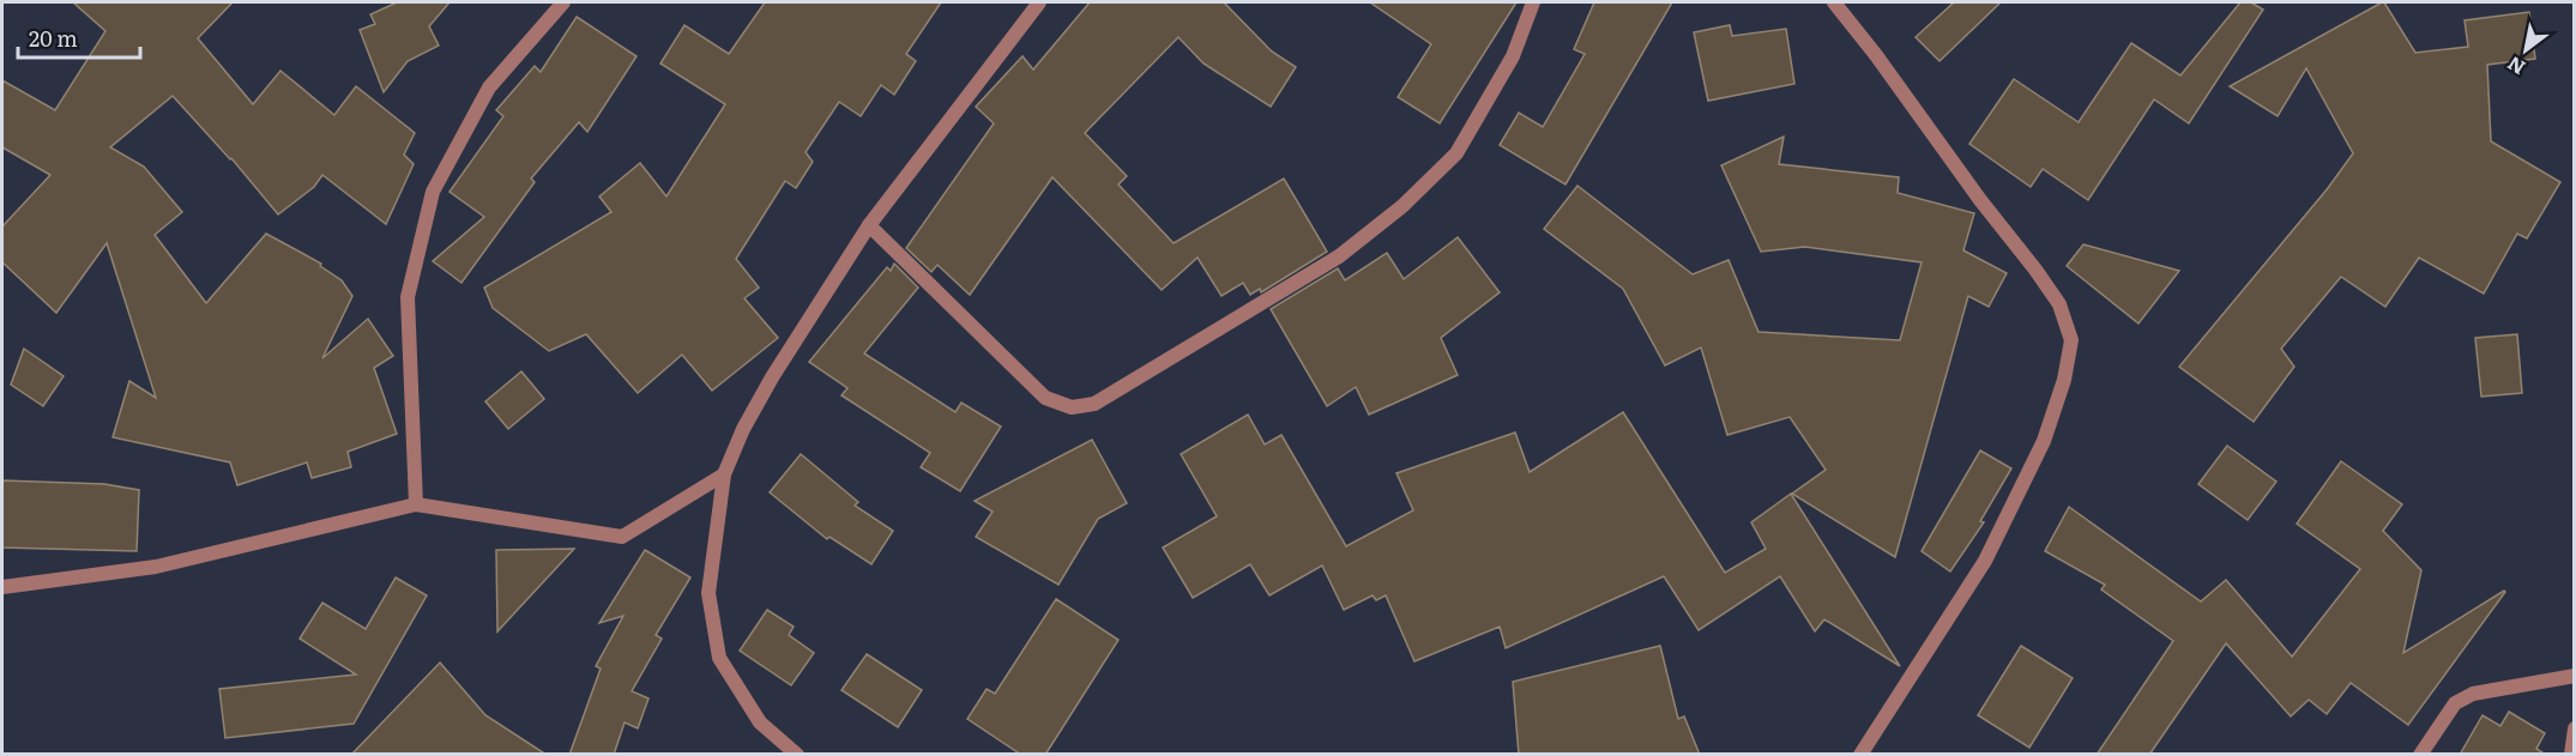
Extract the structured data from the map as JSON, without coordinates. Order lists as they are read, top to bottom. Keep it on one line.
{"scale_bar":"20 m","north":"bottom left"}
